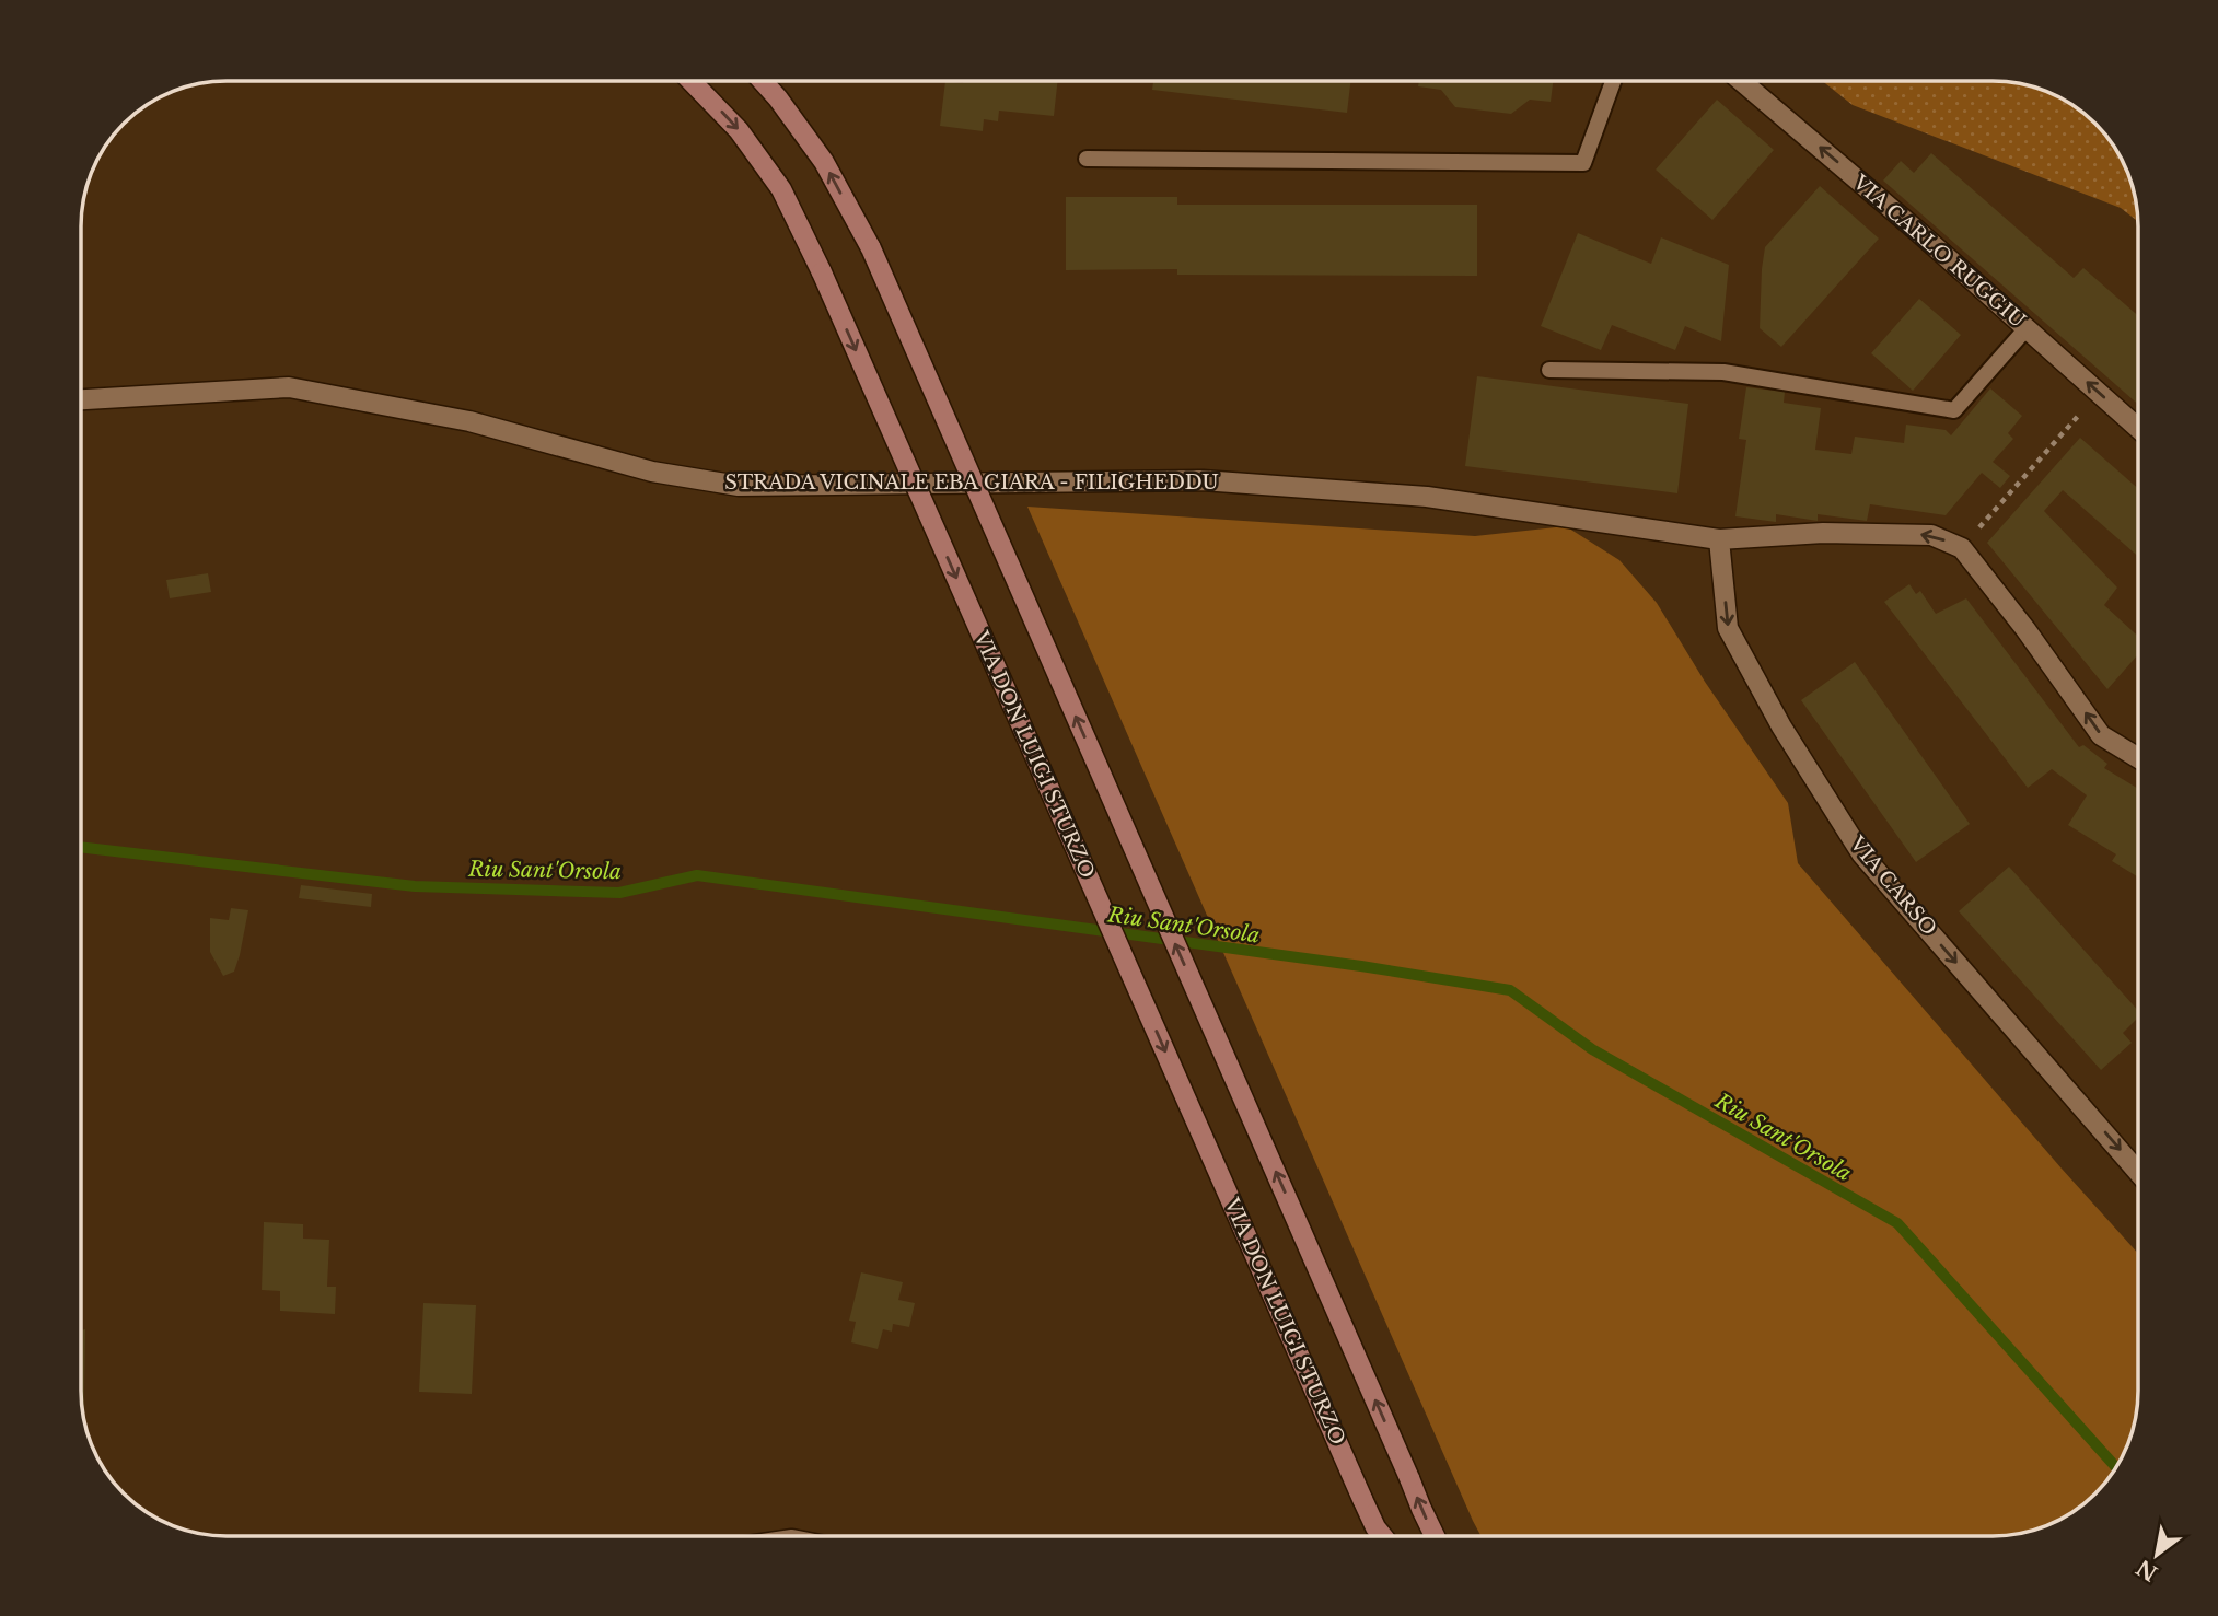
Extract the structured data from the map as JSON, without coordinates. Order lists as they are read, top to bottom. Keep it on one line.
{"streets":{"main road":["VIA DON LUIGI STURZO"],"street":["VIA CARLO RUGGIU","STRADA VICINALE EBA GIARA - FILIGHEDDU","VIA CARSO"]},"crossings":[["STRADA VICINALE EBA GIARA - FILIGHEDDU","VIA CARSO"]],"one_way":["VIA CARLO RUGGIU","VIA CARSO"],"water":["Riu Sant'Orsola"],"north":"bottom left"}
